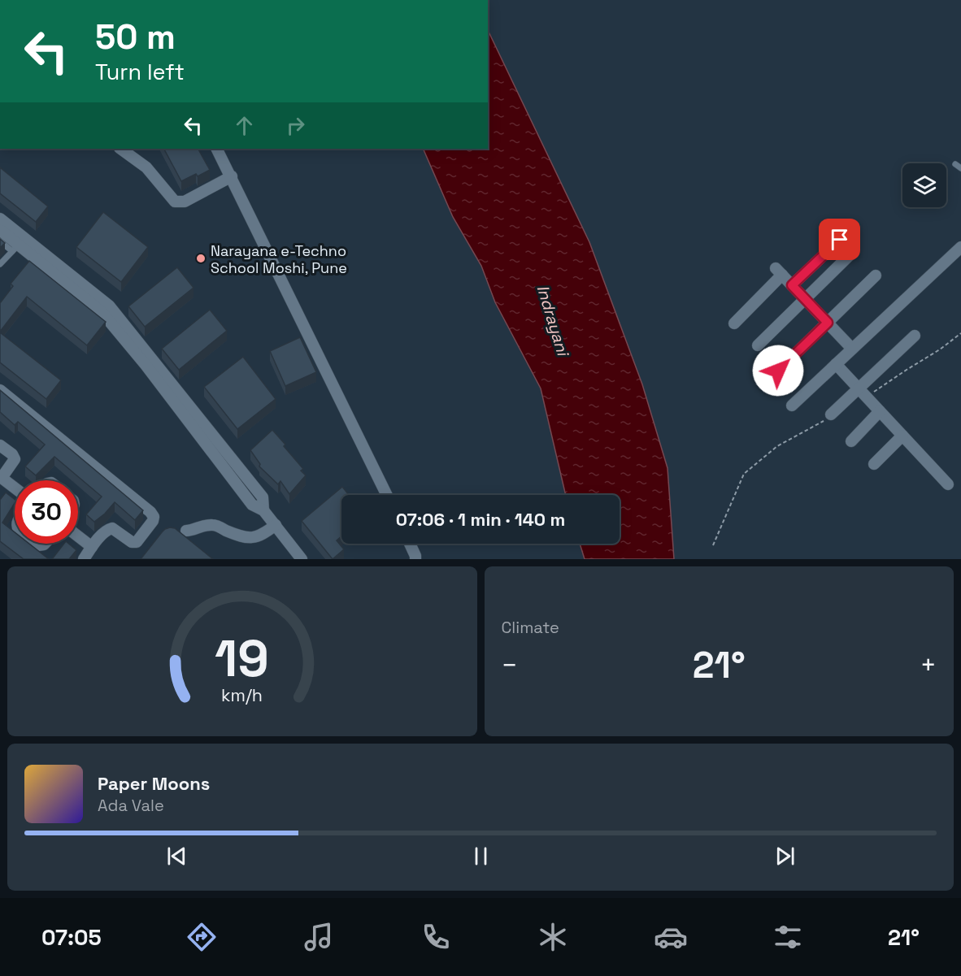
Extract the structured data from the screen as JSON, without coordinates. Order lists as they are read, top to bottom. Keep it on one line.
{"water":["Indrayani"],"places":["Narayana e-Techno School Moshi, Pune"],"page":{"turn":["50 m","Turn left"],"limit":"30","trip":"07:06 · 1 min · 140 m","tile":"Climate","heat":["−","21°","+"],"song":["Paper Moons","Ada Vale"],"tabs":["07:05","21°"],"gauge":["19","km/h"]}}
